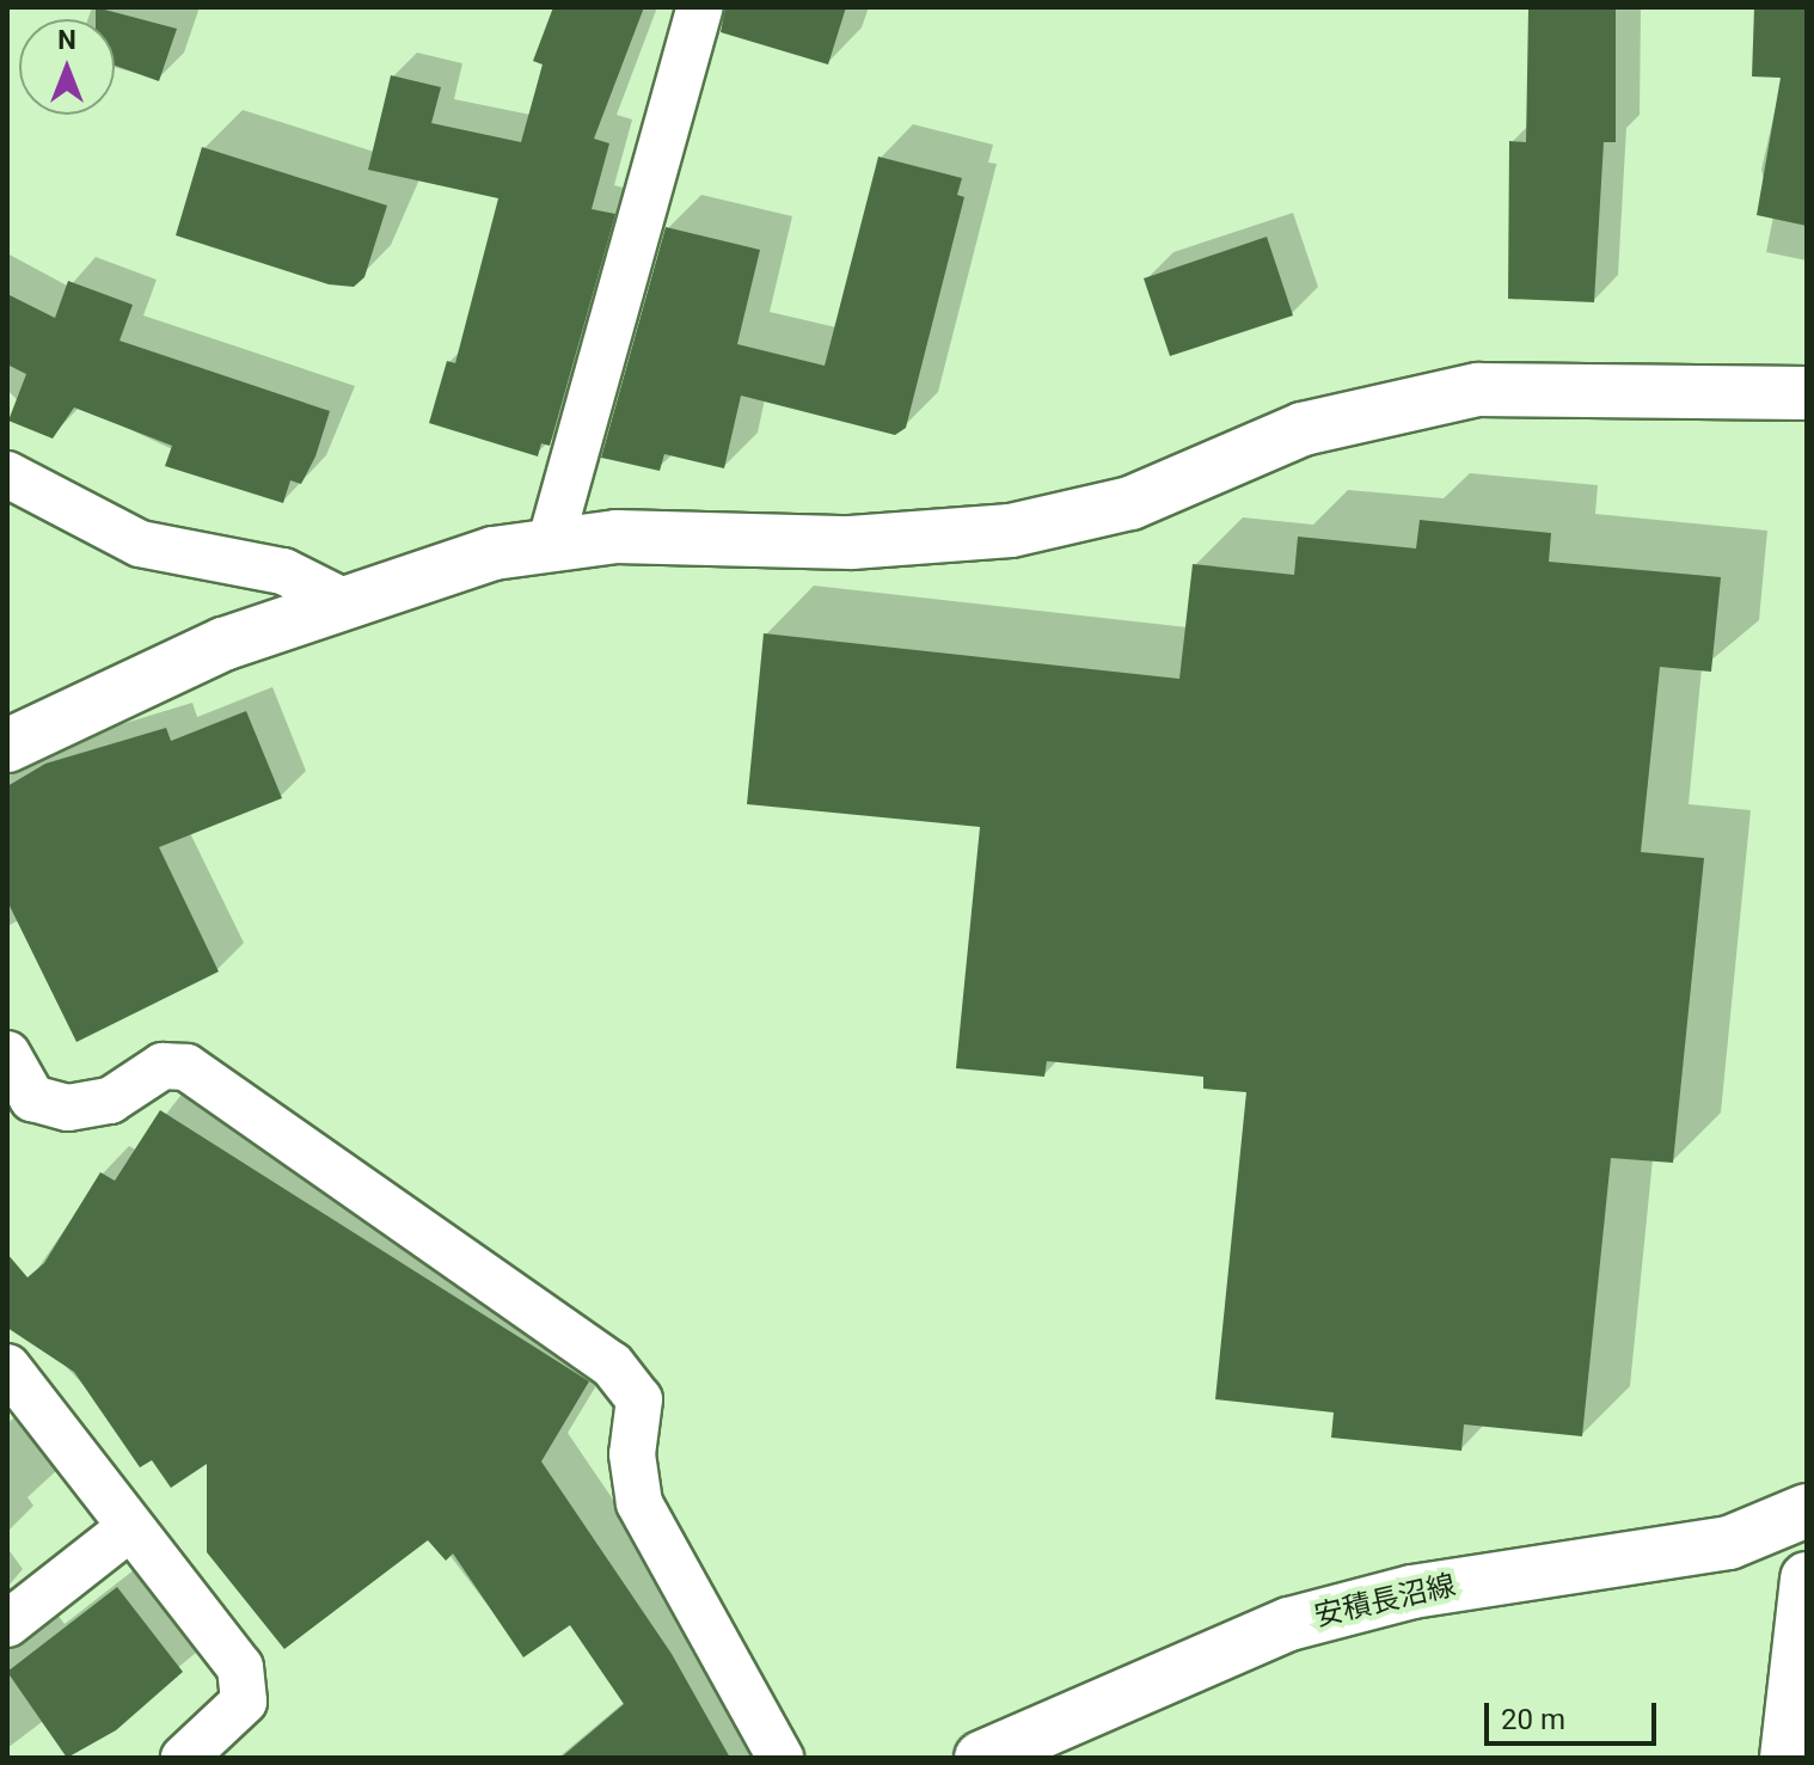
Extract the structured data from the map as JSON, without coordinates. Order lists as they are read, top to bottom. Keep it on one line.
{"streets":{"street":["安積長沼線"]},"scale_bar":"20 m","north":"top"}
